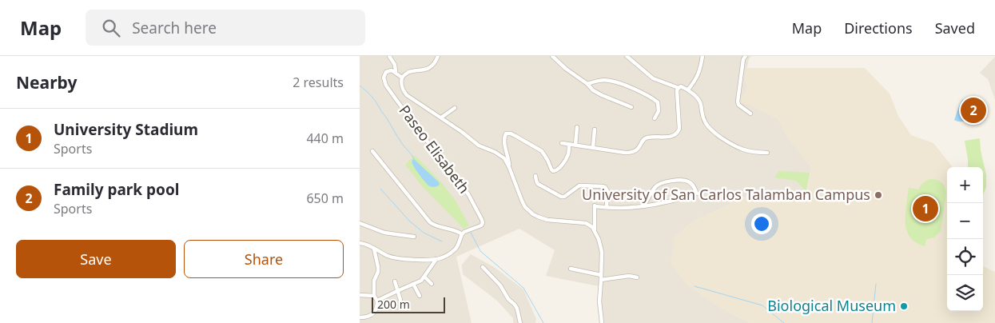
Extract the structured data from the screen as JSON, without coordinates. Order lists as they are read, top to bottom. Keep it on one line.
{"streets":{"street":["Paseo Elisabeth"]},"places":["University of San Carlos Talamban Campus","Biological Museum"],"scale_bar":"200 m","page":{"header":"Map","search":"Search here","nav":["Map","Directions","Saved"],"heading":["Nearby","2 results"],"pins":["2","1"],"list":[{"mark":"1","name":"University Stadium","note":"Sports","value":"440 m"},{"mark":"2","name":"Family park pool","note":"Sports","value":"650 m"}],"map_buttons":["+","−"],"buttons":["Save","Share"],"scale":"200 m"}}
